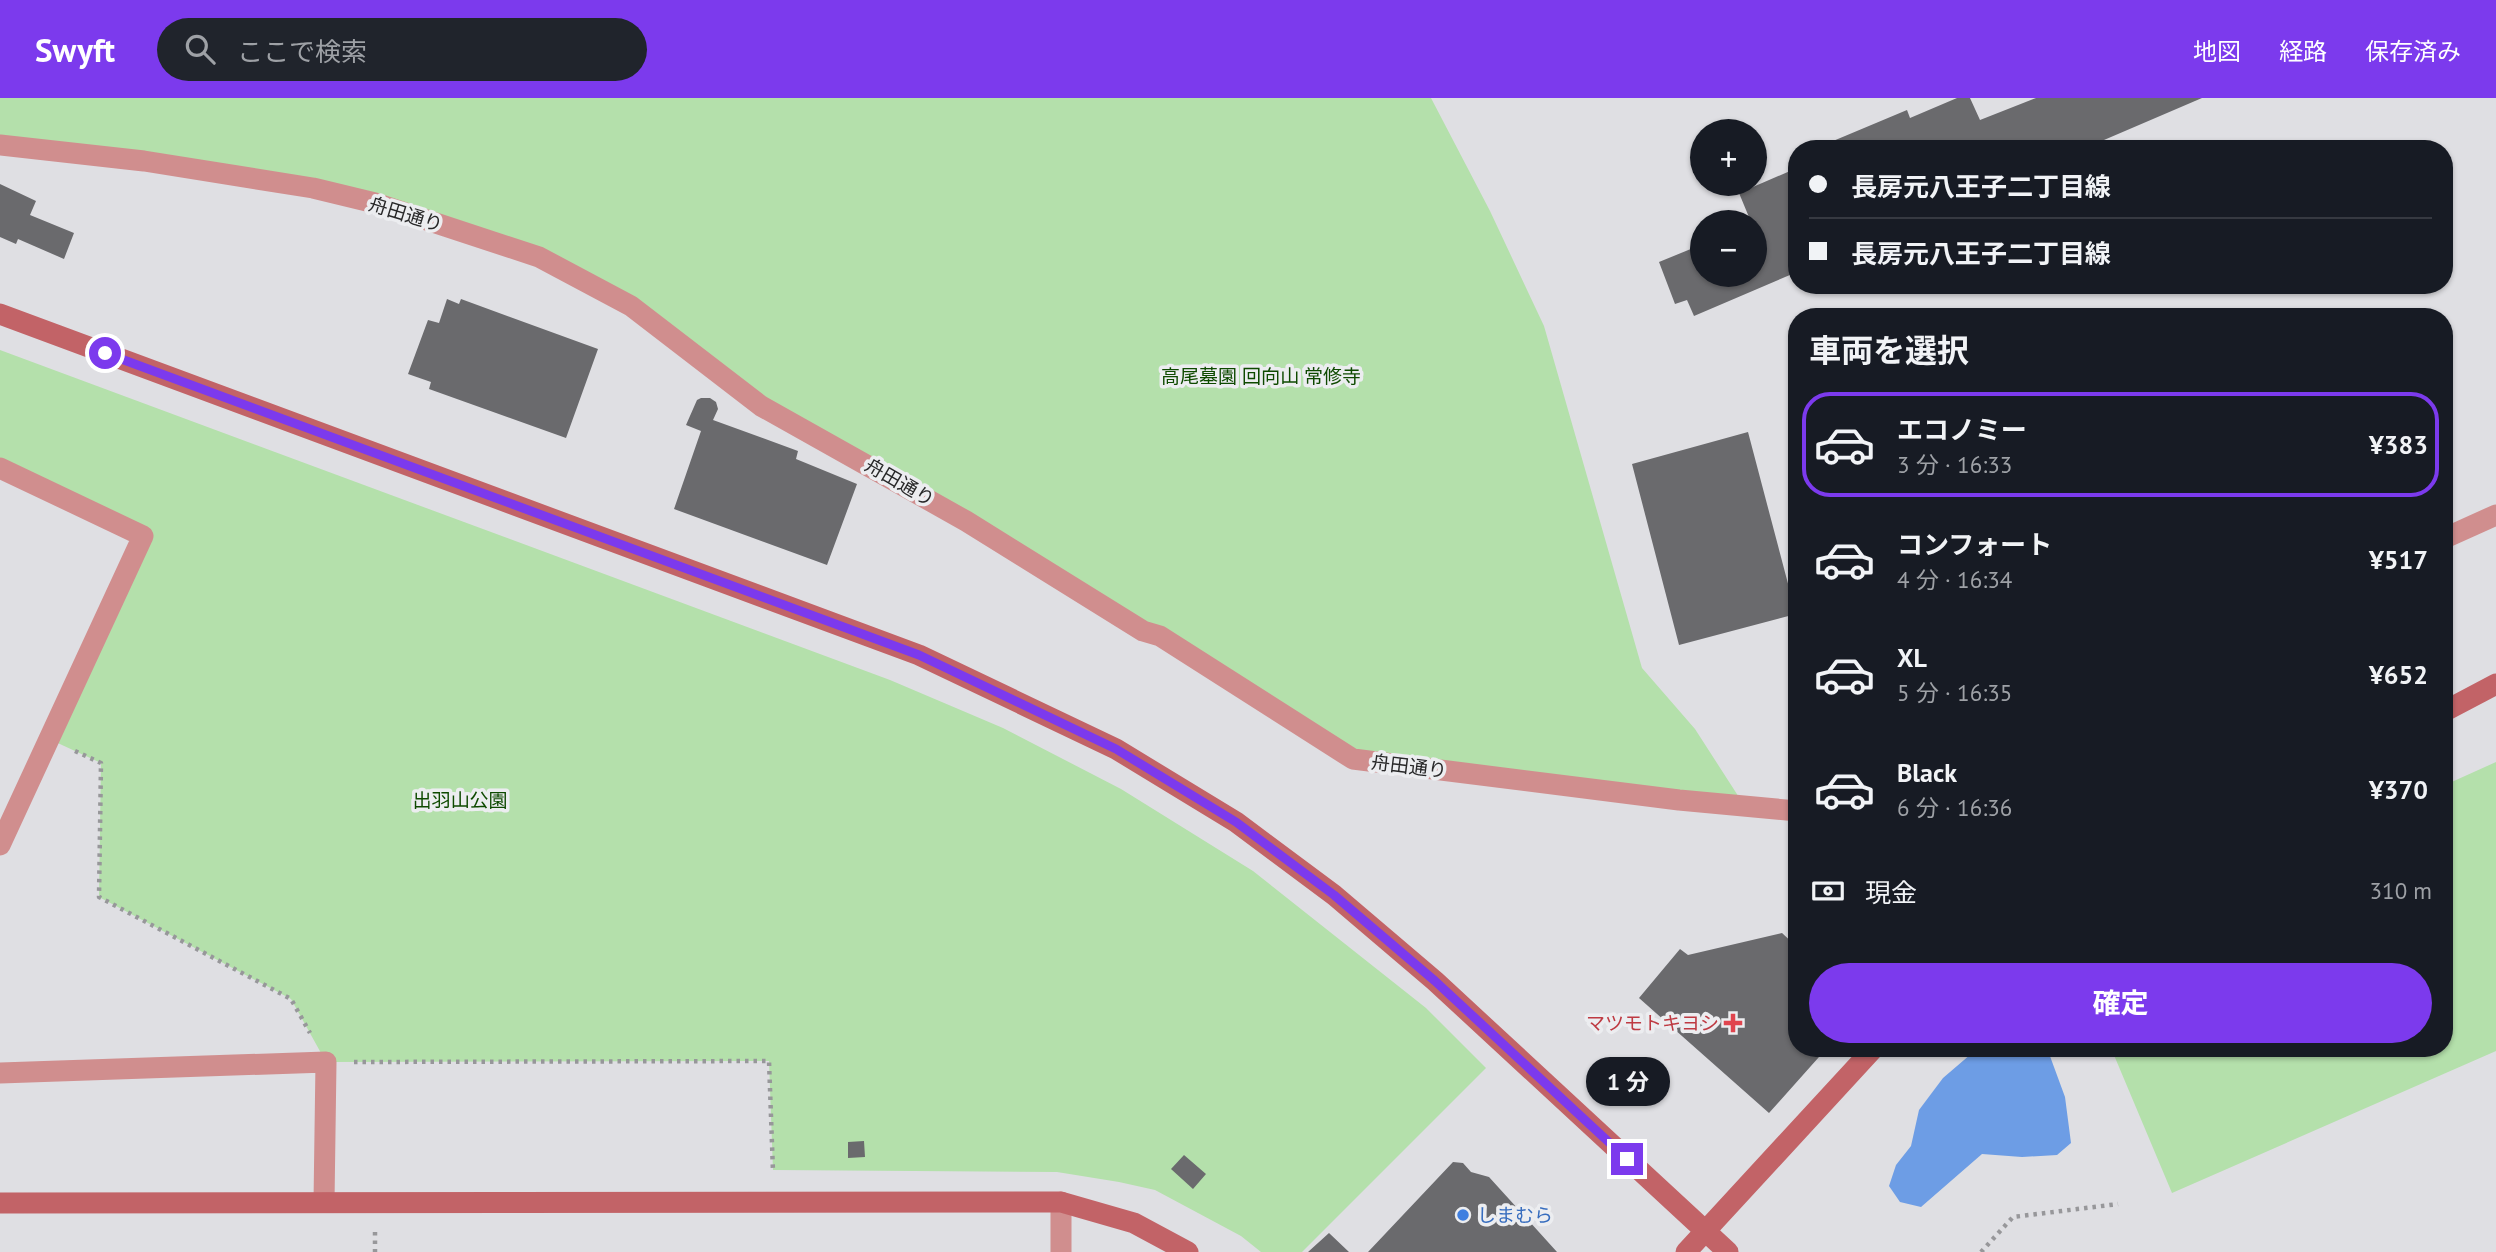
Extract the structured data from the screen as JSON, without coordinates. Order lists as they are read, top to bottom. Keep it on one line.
{"streets":{"street":["舟田通り"]},"parks":["高尾墓園 回向山 常修寺","出羽山公園"],"places":{"health":["マツモトキヨシ"],"other":["しまむら"]},"page":{"header":"Swyft","search":"ここで検索","nav":["地図","経路","保存済み"],"map_buttons":["+","−"],"banner":["長房元八王子二丁目線","長房元八王子二丁目線"],"heading":"車両を選択","list":[{"name":"エコノミー","note":"3 分 · 16:33","value":"¥383"},{"name":"コンフォート","note":"4 分 · 16:34","value":"¥517"},{"name":"XL","note":"5 分 · 16:35","value":"¥652"},{"name":"Black","note":"6 分 · 16:36","value":"¥370"}],"pay":["現金","310 m"],"buttons":"確定","bubble":"1 分"}}
